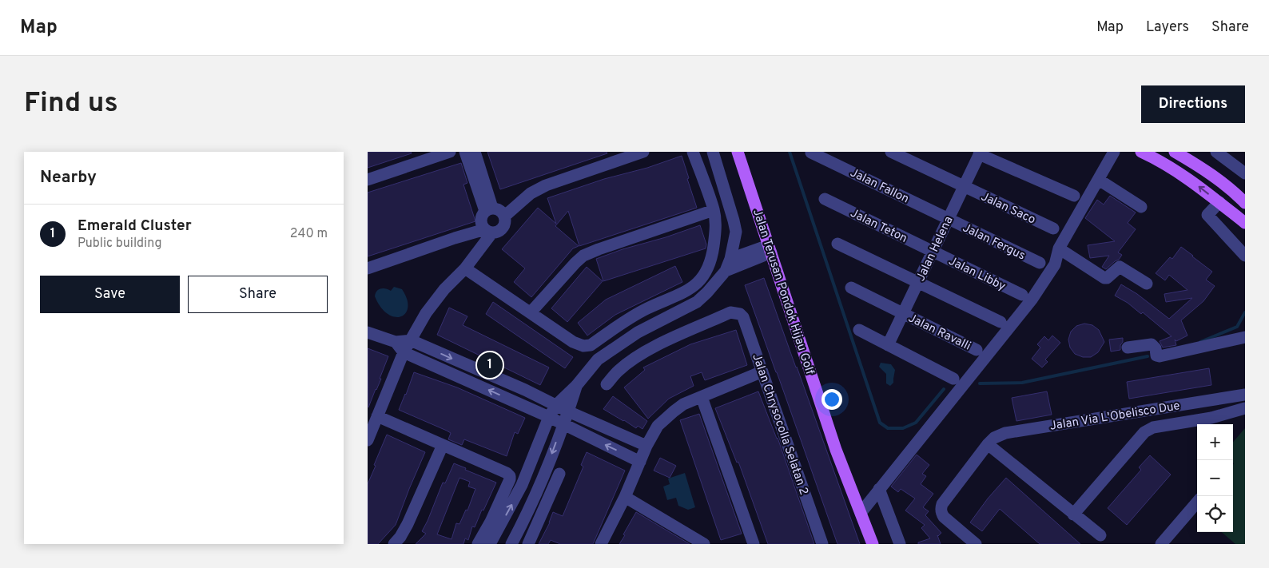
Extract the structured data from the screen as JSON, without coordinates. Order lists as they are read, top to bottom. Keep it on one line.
{"streets":{"main road":["Jalan Terusan Pondok Hijau Golf"],"street":["Jalan Fallon","Jalan Saco","Jalan Teton","Jalan Fergus","Jalan Helena","Jalan Libby","Jalan Ravalli","Jalan Via L'Obelisco Due","Jalan Chrysocolla Selatan 2"]},"crossings":[["Jalan Fallon","Jalan Fergus"],["Jalan Fallon","Jalan Helena"],["Jalan Saco","Jalan Helena"],["Jalan Teton","Jalan Helena"],["Jalan Teton","Jalan Libby"],["Jalan Fergus","Jalan Helena"],["Jalan Helena","Jalan Libby"],["Jalan Helena","Jalan Ravalli"]],"page":{"header":"Map","nav":["Map","Layers","Share"],"buttons":["Directions",["Save","Share"]],"title":"Find us","heading":"Nearby","list":[{"mark":"1","name":"Emerald Cluster","note":"Public building","value":"240 m"}],"pins":"1","map_buttons":["+","−"]}}
